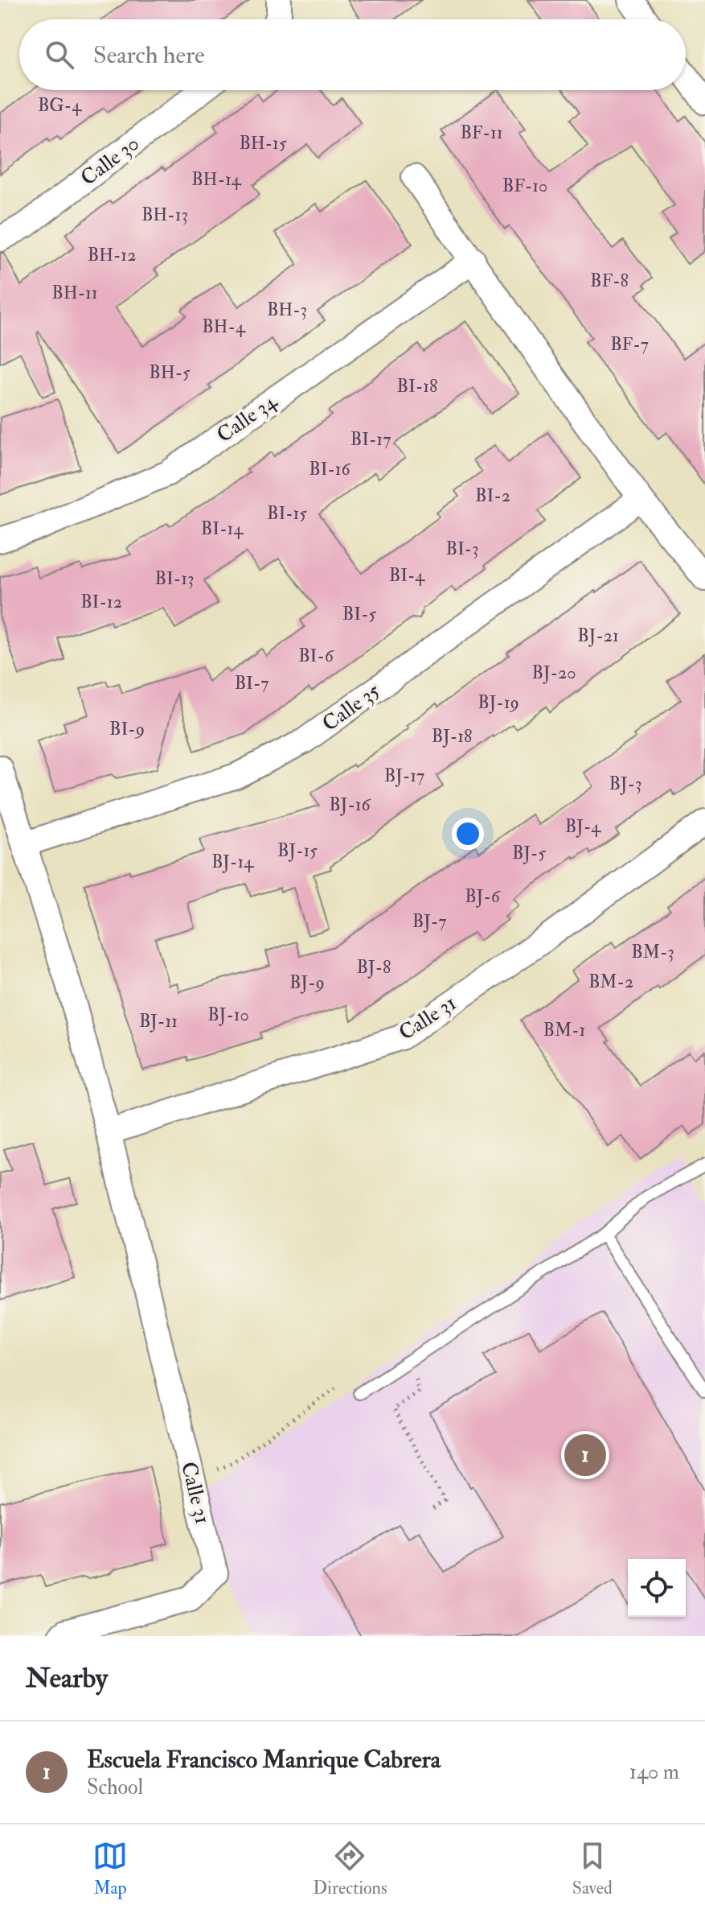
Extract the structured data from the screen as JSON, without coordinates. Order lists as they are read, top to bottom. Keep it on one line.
{"streets":{"street":["Calle 30","Calle 34","Calle 35","Calle 31"]},"crossings":[["Calle 35","Calle 31"]],"house_numbers":["BG-4","BF-11","BH-15","BH-14","BF-10","BH-13","BH-12","BF-8","BH-11","BH-3","BH-4","BF-7","BH-5","BI-18","BI-17","BI-16","BI-2","BI-15","BI-14","BI-3","BI-4","BI-13","BI-12","BI-5","BJ-21","BI-6","BJ-20","BI-7","BJ-19","BI-9","BJ-18","BJ-17","BJ-3","BJ-16","BJ-4","BJ-15","BJ-5","BJ-14","BJ-6","BJ-7","BM-3","BJ-8","BM-2","BJ-9","BJ-10","BJ-11","BM-1"],"page":{"search":"Search here","pins":"1","heading":"Nearby","list":[{"mark":"1","name":"Escuela Francisco Manrique Cabrera","note":"School","value":"140 m"}],"nav":["Map","Directions","Saved"]}}
